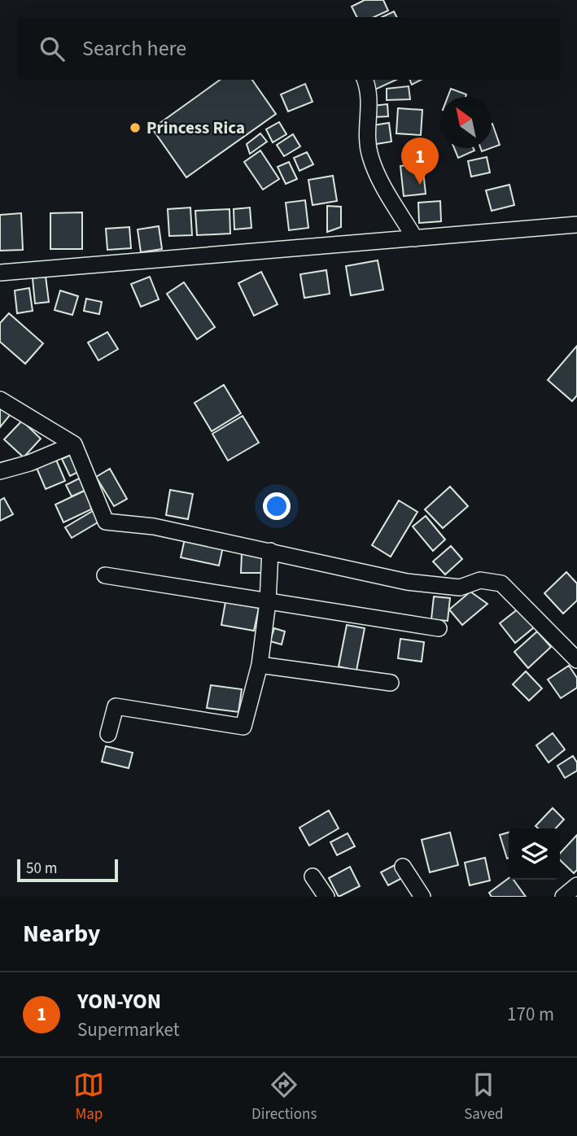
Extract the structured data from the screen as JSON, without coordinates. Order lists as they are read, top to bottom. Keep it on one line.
{"places":["Princess Rica"],"scale_bar":"50 m","north":"top left","page":{"search":"Search here","pins":"1","scale":"50 m","heading":"Nearby","list":[{"mark":"1","name":"YON-YON","note":"Supermarket","value":"170 m"}],"nav":["Map","Directions","Saved"]}}
